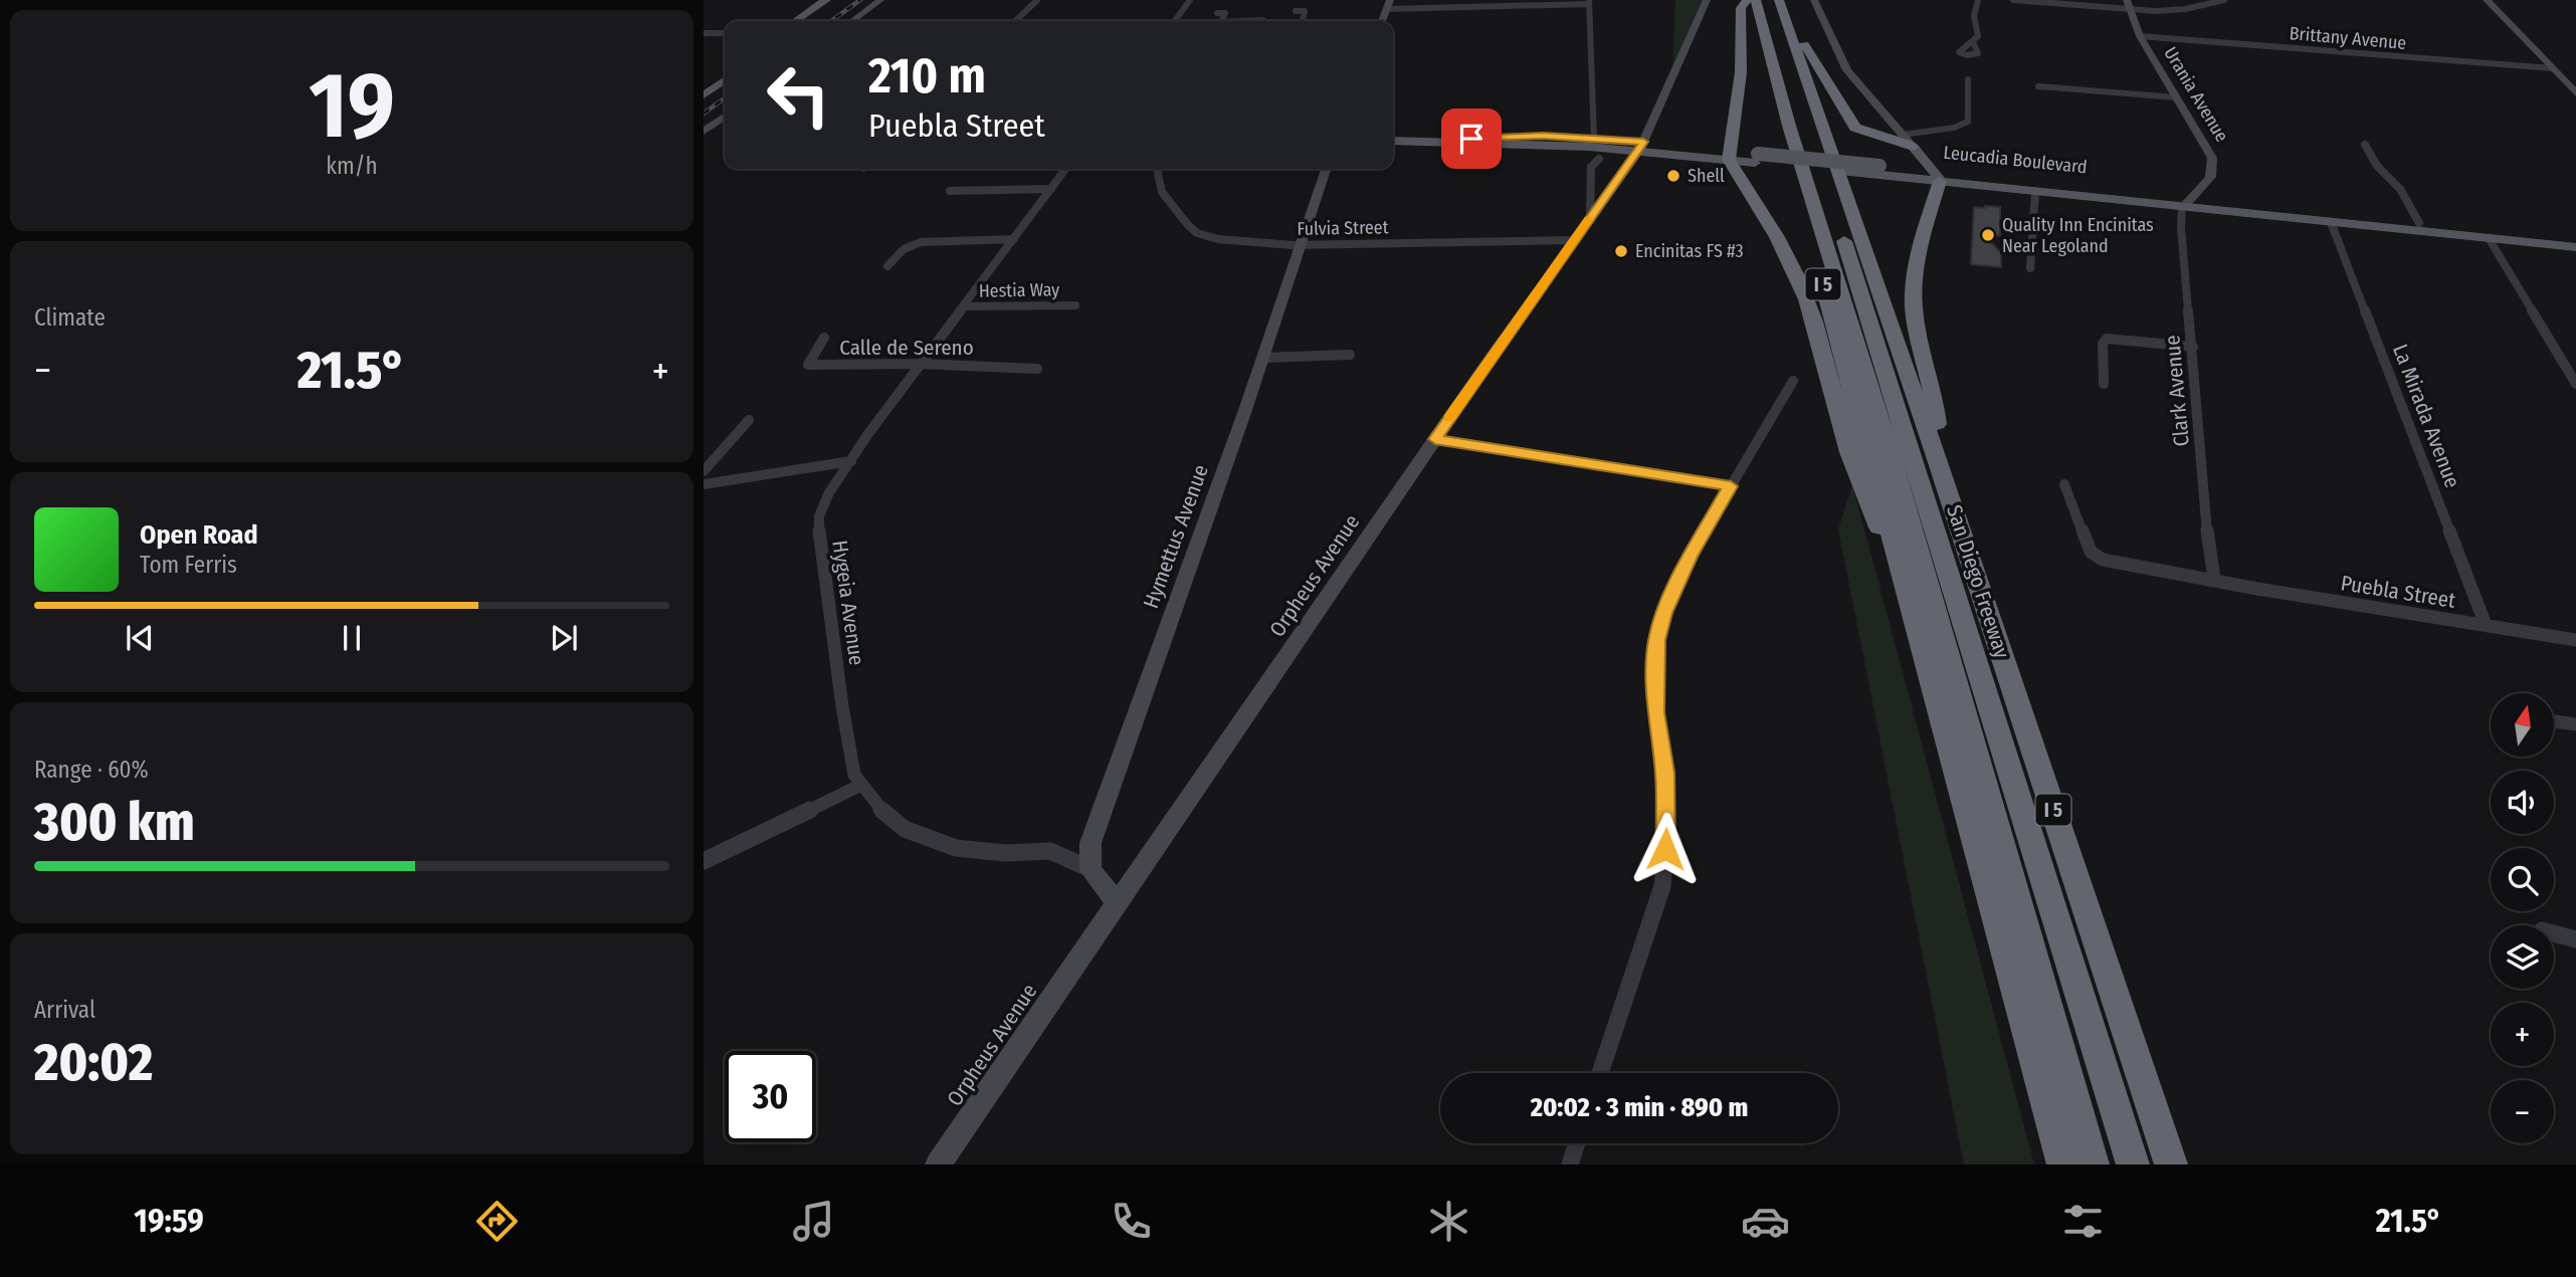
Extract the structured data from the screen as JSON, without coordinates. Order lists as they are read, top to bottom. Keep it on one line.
{"streets":{"highway":["I 5","San Diego Freeway"],"main road":["Leucadia Boulevard"],"street":["Brittany Avenue","Urania Avenue","Fulvia Street","Hestia Way","Calle de Sereno","Clark Avenue","La Mirada Avenue","Hymettus Avenue","Orpheus Avenue","Puebla Street","Hygeia Avenue"]},"crossings":[["Brittany Avenue","Urania Avenue"],["Urania Avenue","Leucadia Boulevard"],["Urania Avenue","Clark Avenue"],["Leucadia Boulevard","Clark Avenue"],["Leucadia Boulevard","La Mirada Avenue"],["Leucadia Boulevard","Orpheus Avenue"],["Fulvia Street","Hymettus Avenue"],["Fulvia Street","Orpheus Avenue"],["Hestia Way","Hygeia Avenue"],["Calle de Sereno","Hygeia Avenue"],["Clark Avenue","Puebla Street"],["La Mirada Avenue","Puebla Street"],["Hymettus Avenue","Hygeia Avenue"]],"places":["Shell","Quality Inn Encinitas Near Legoland","Encinitas FS #3"],"north":"top","page":{"tile":[["19","km/h"],"Climate",["Range · 60%","300 km"],["Arrival","20:02"]],"turn":["210 m","Puebla Street"],"heat":["−","21.5°","+"],"song":["Open Road","Tom Ferris"],"map_buttons":["+","−"],"limit":"30","trip":"20:02 · 3 min · 890 m","tabs":["19:59","21.5°"]}}
